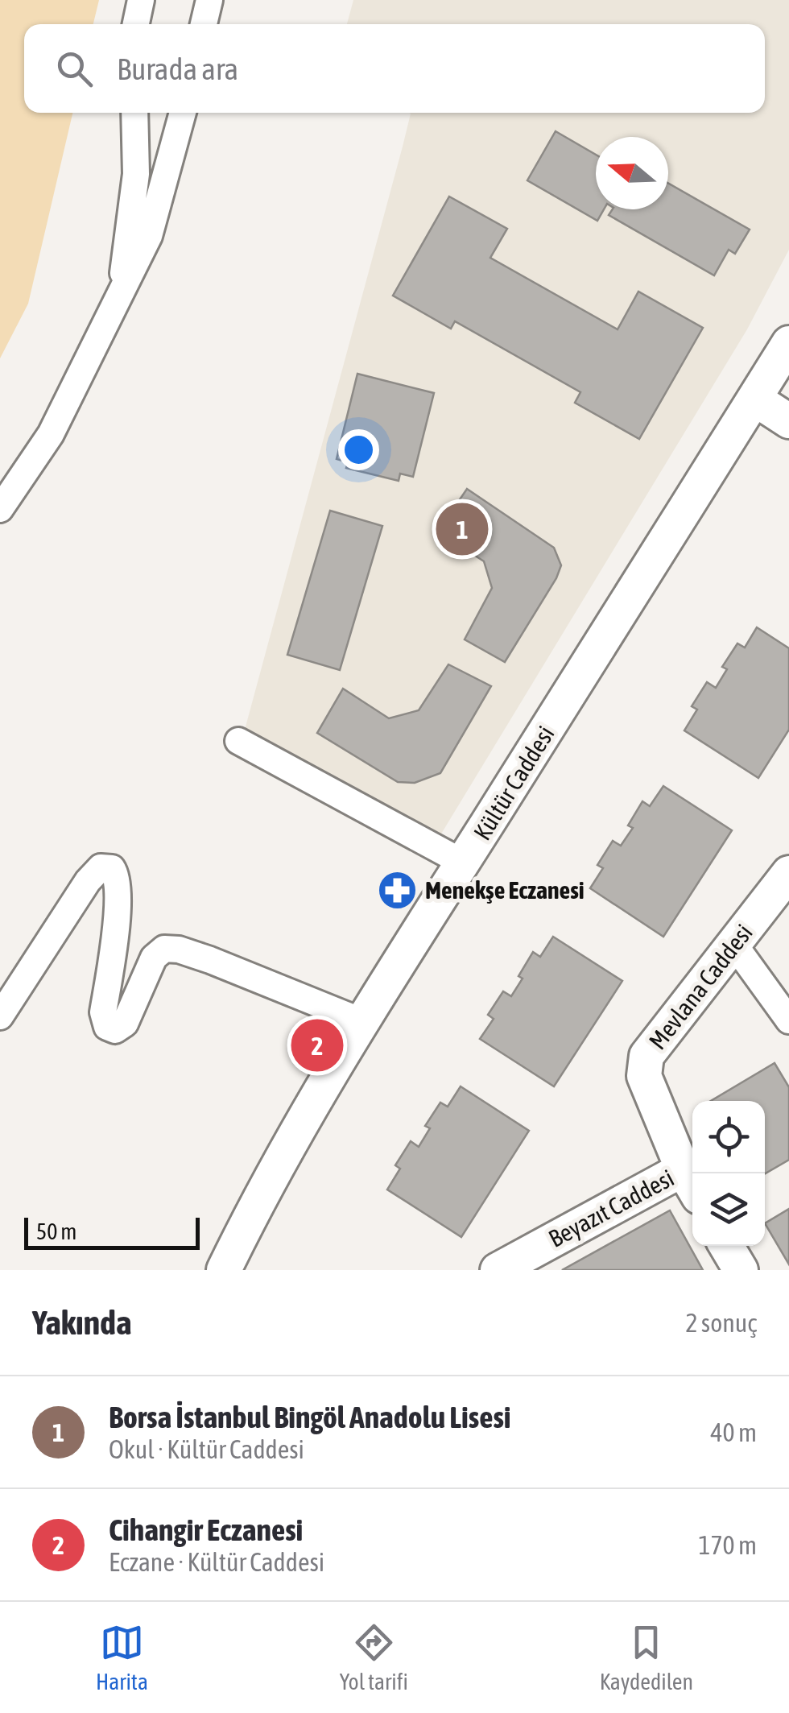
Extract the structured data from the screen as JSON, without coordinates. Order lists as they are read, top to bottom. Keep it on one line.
{"streets":{"street":["Kültür Caddesi","Mevlana Caddesi","Beyazıt Caddesi"]},"crossings":[["Mevlana Caddesi","Beyazıt Caddesi"]],"places":{"pharmacy":["Menekşe Eczanesi"]},"scale_bar":"50 m","north":"left","page":{"search":"Burada ara","pins":["1","2"],"scale":"50 m","heading":["Yakında","2 sonuç"],"list":[{"mark":"1","name":"Borsa İstanbul Bingöl Anadolu Lisesi","note":"Okul · Kültür Caddesi","value":"40 m"},{"mark":"2","name":"Cihangir Eczanesi","note":"Eczane · Kültür Caddesi","value":"170 m"}],"nav":["Harita","Yol tarifi","Kaydedilen"]}}
